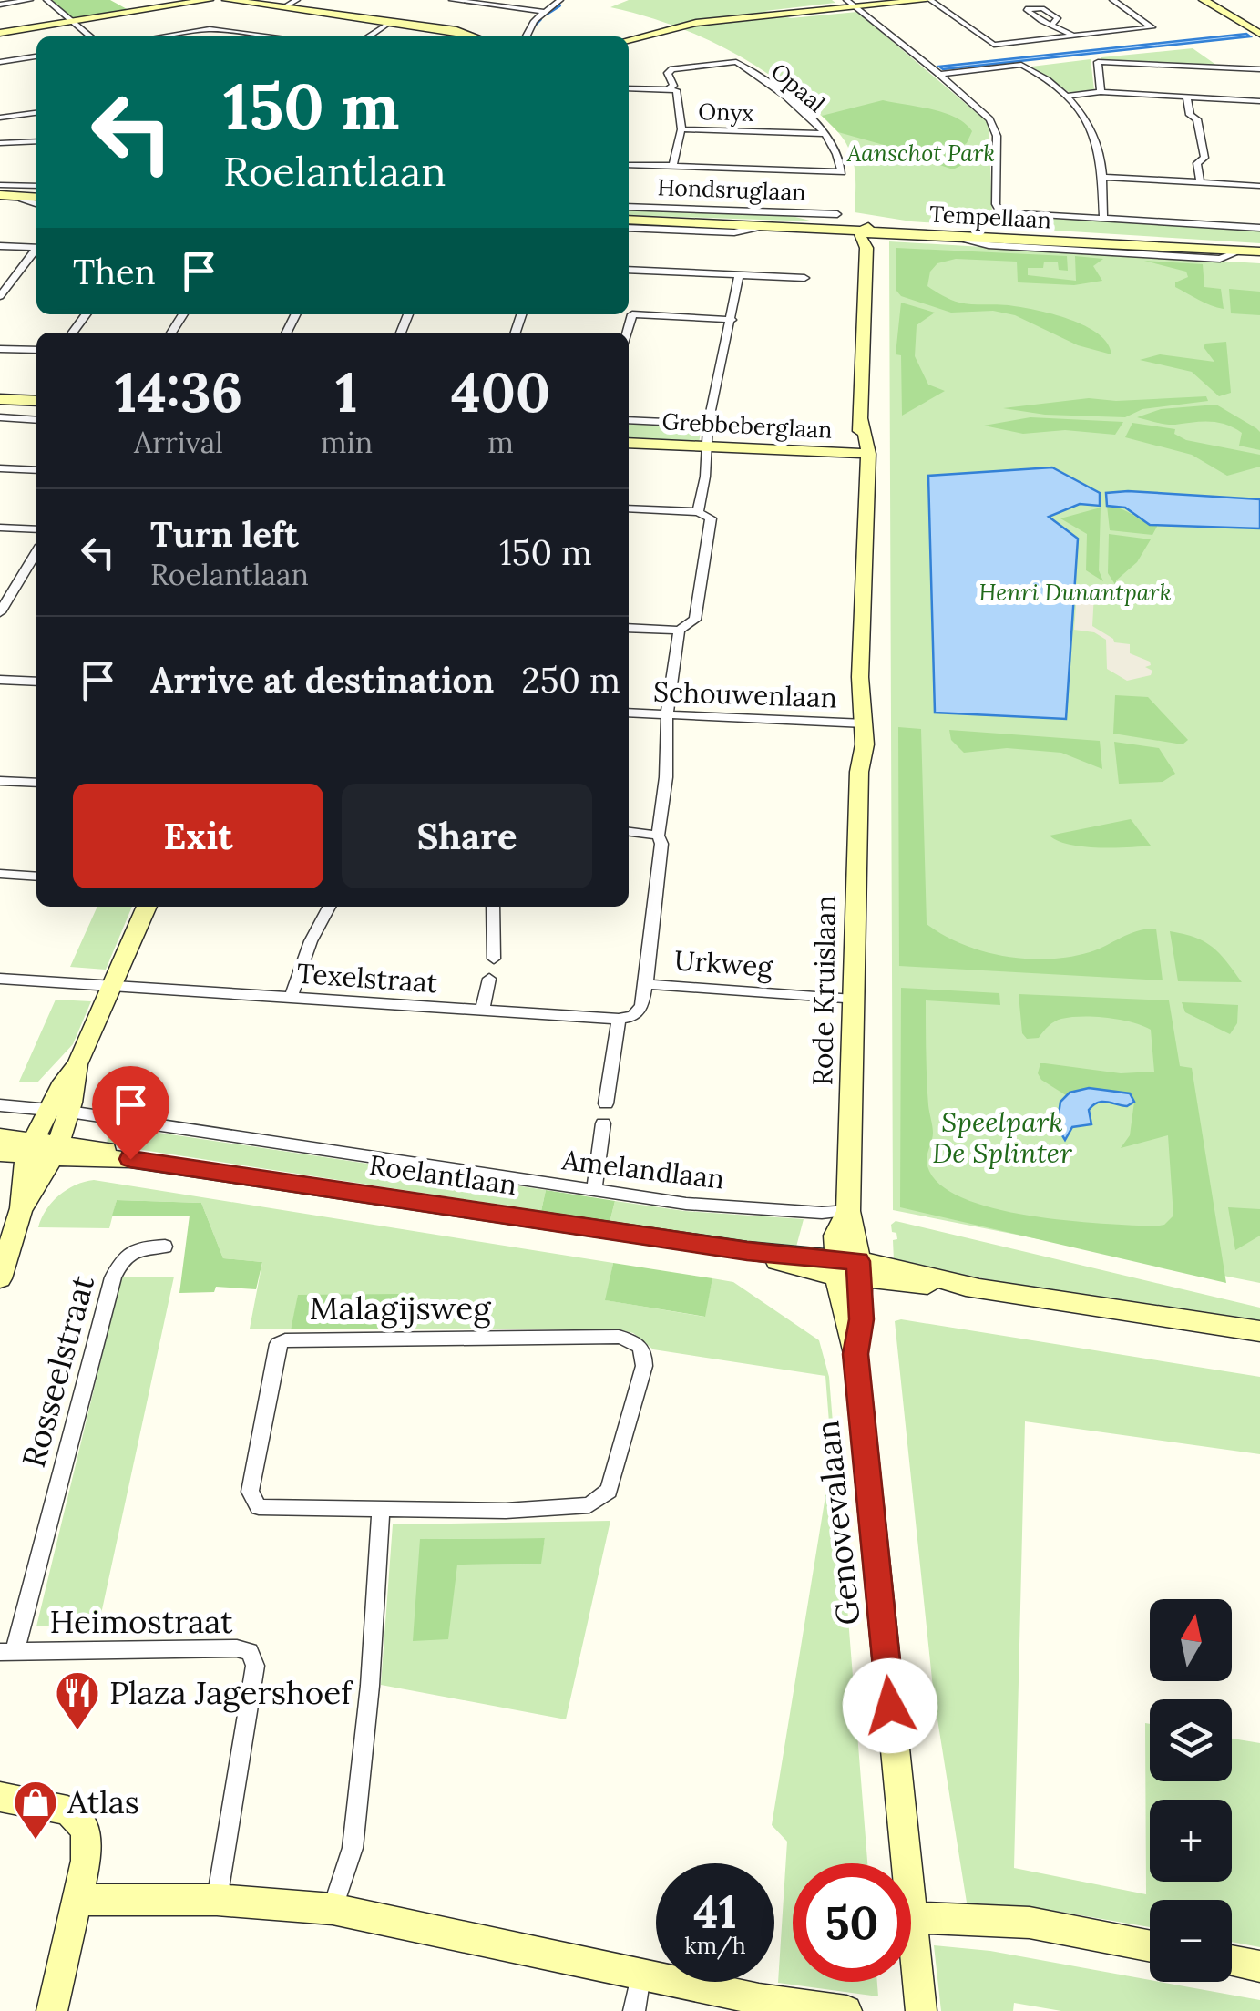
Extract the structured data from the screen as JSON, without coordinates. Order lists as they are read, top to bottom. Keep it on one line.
{"streets":{"main road":["Hondsruglaan","Tempellaan","Grebbeberglaan","Rode Kruislaan","Roelantlaan","Genovevalaan"],"street":["Opaal","Onyx","Schouwenlaan","Urkweg","Texelstraat","Amelandlaan","Malagijsweg","Rosseelstraat","Heimostraat"]},"crossings":[["Opaal","Onyx"],["Hondsruglaan","Tempellaan"],["Hondsruglaan","Rode Kruislaan"],["Tempellaan","Rode Kruislaan"],["Grebbeberglaan","Rode Kruislaan"],["Schouwenlaan","Rode Kruislaan"],["Urkweg","Rode Kruislaan"],["Rode Kruislaan","Amelandlaan"],["Rode Kruislaan","Roelantlaan"],["Rode Kruislaan","Genovevalaan"],["Roelantlaan","Genovevalaan"],["Rosseelstraat","Heimostraat"]],"parks":["Aanschot Park","Henri Dunantpark","Speelpark De Splinter"],"places":{"restaurant":["Plaza Jagershoef"],"shop":["Atlas"]},"north":"top","page":{"turn":["150 m","Roelantlaan"],"then":"Then","eta":["14:36","Arrival","1","min","400","m"],"list":[{"name":"Turn left","note":"Roelantlaan","value":"150 m"},{"name":"Arrive at destination","value":"250 m"}],"buttons":["Exit","Share"],"map_buttons":["+","−"],"speed":"41 km/h","limit":"50"}}
